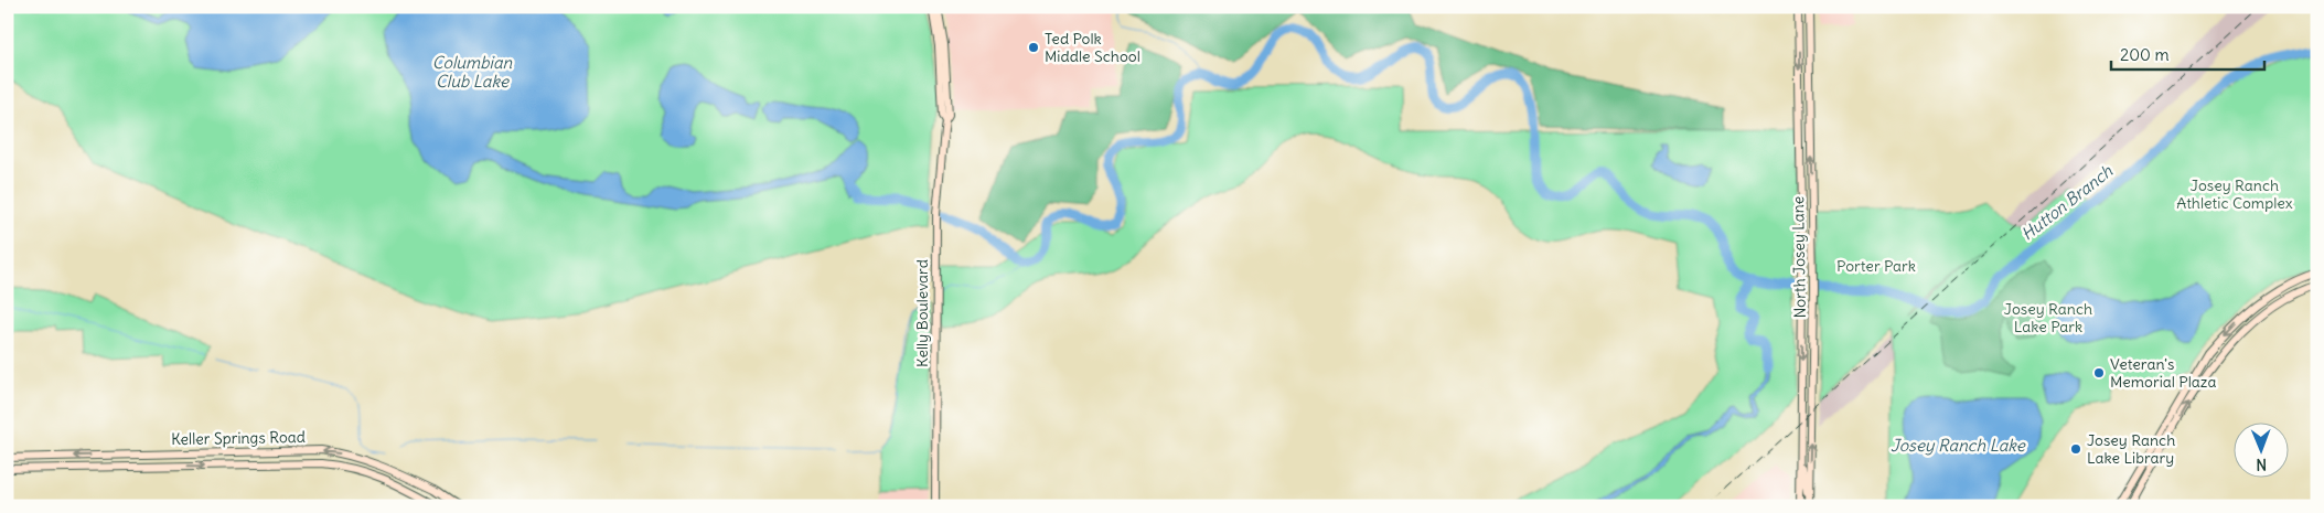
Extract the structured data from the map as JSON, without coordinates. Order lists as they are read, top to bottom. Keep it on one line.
{"streets":{"main road":["North Josey Lane","Kelly Boulevard","Keller Springs Road"]},"water":["Columbian Club Lake","Hutton Branch","Josey Ranch Lake"],"parks":["Josey Ranch Athletic Complex","Porter Park","Josey Ranch Lake Park"],"places":["Ted Polk Middle School","Veteran's Memorial Plaza","Josey Ranch Lake Library"],"scale_bar":"200 m","north":"bottom"}
